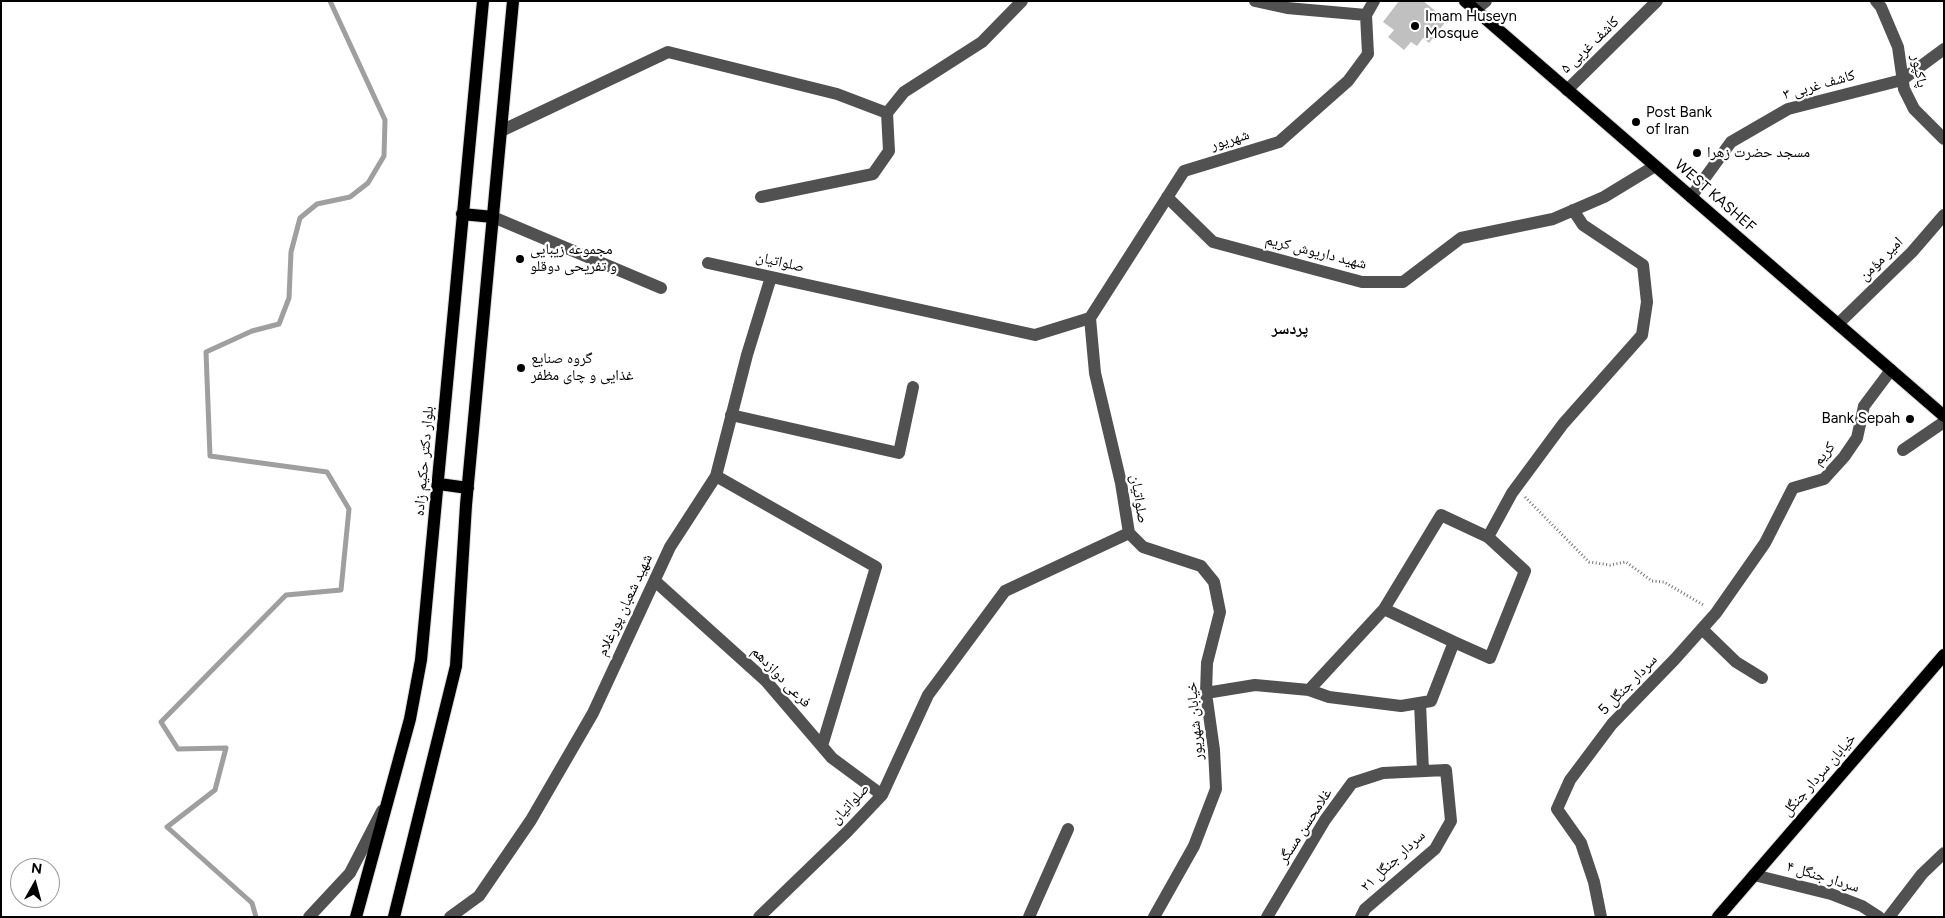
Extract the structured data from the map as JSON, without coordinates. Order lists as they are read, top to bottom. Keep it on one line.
{"streets":{"main road":["WEST KASHEF","بلوار دکتر حکیم زاده","خیابان سردار جنگل"],"street":["کاشف غربی ۵","پاکپور","کاشف غربی ۳","شهریور","شهید داریوش کریم","امیر مؤمن","صلواتیان","کریم","شهید شعبان پورغلام","فرعی دوازدهم","سردار جنگل 5","خیابان شهریور","غلامحسن مسگر","سردار جنگل ۲۱","سردار جنگل ۴"]},"crossings":[["کاشف غربی ۵","WEST KASHEF"],["پاکپور","کاشف غربی ۳"],["کاشف غربی ۳","WEST KASHEF"],["شهریور","شهید داریوش کریم"],["شهریور","صلواتیان"],["WEST KASHEF","شهید داریوش کریم"],["WEST KASHEF","امیر مؤمن"],["WEST KASHEF","کریم"],["صلواتیان","شهید شعبان پورغلام"],["صلواتیان","فرعی دوازدهم"],["صلواتیان","خیابان شهریور"],["کریم","سردار جنگل 5"],["شهید شعبان پورغلام","فرعی دوازدهم"],["خیابان سردار جنگل","سردار جنگل ۴"],["غلامحسن مسگر","سردار جنگل ۲۱"]],"districts":["پردسر"],"places":["Imam Huseyn Mosque","Post Bank of Iran","مسجد حضرت زهرا","مجموعه زیبایی و تفریحی دوقلو","گروه صنایع غذایی و چای مظفر","Bank Sepah"],"north":"top"}
